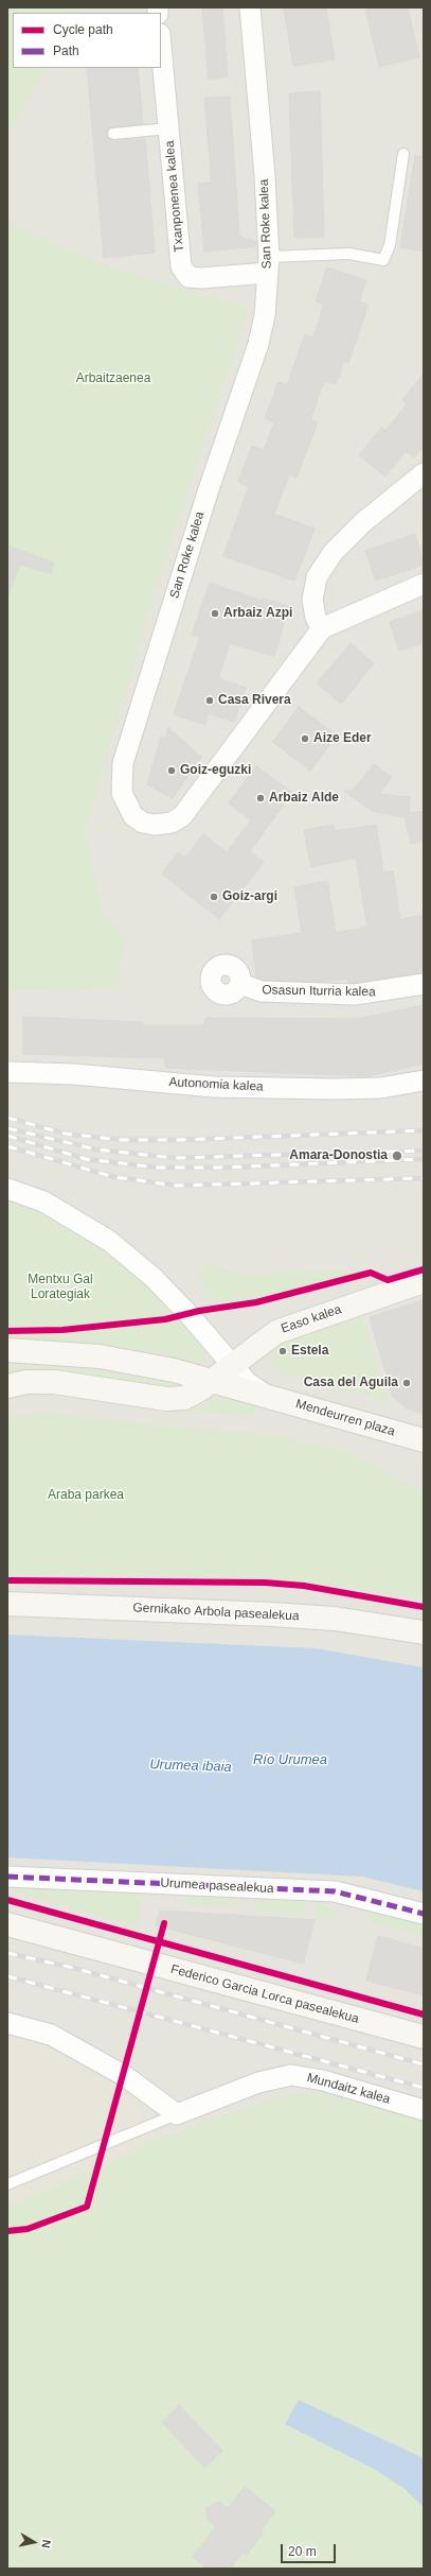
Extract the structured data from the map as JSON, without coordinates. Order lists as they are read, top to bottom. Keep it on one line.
{"streets":{"main road":["Easo kalea","Mendeurren plaza","Gernikako Arbola pasealekua","Federico Garcia Lorca pasealekua"],"street":["Txanponenea kalea","San Roke kalea","Osasun Iturria kalea","Autonomia kalea","Urumea pasealekua","Mundaitz kalea"]},"crossings":[["Txanponenea kalea","San Roke kalea"],["Easo kalea","Mendeurren plaza"]],"water":["Río Urumea","Urumea ibaia"],"parks":["Arbaitzaenea","Mentxu Gal Lorategiak","Araba parkea"],"places":["Arbaiz Azpi","Casa Rivera","Aize Eder","Goiz-eguzki","Arbaiz Alde","Goiz-argi","Amara-Donostia","Estela","Casa del Aguila"],"legend":["Cycle path","Path"],"scale_bar":"20 m","north":"right"}
